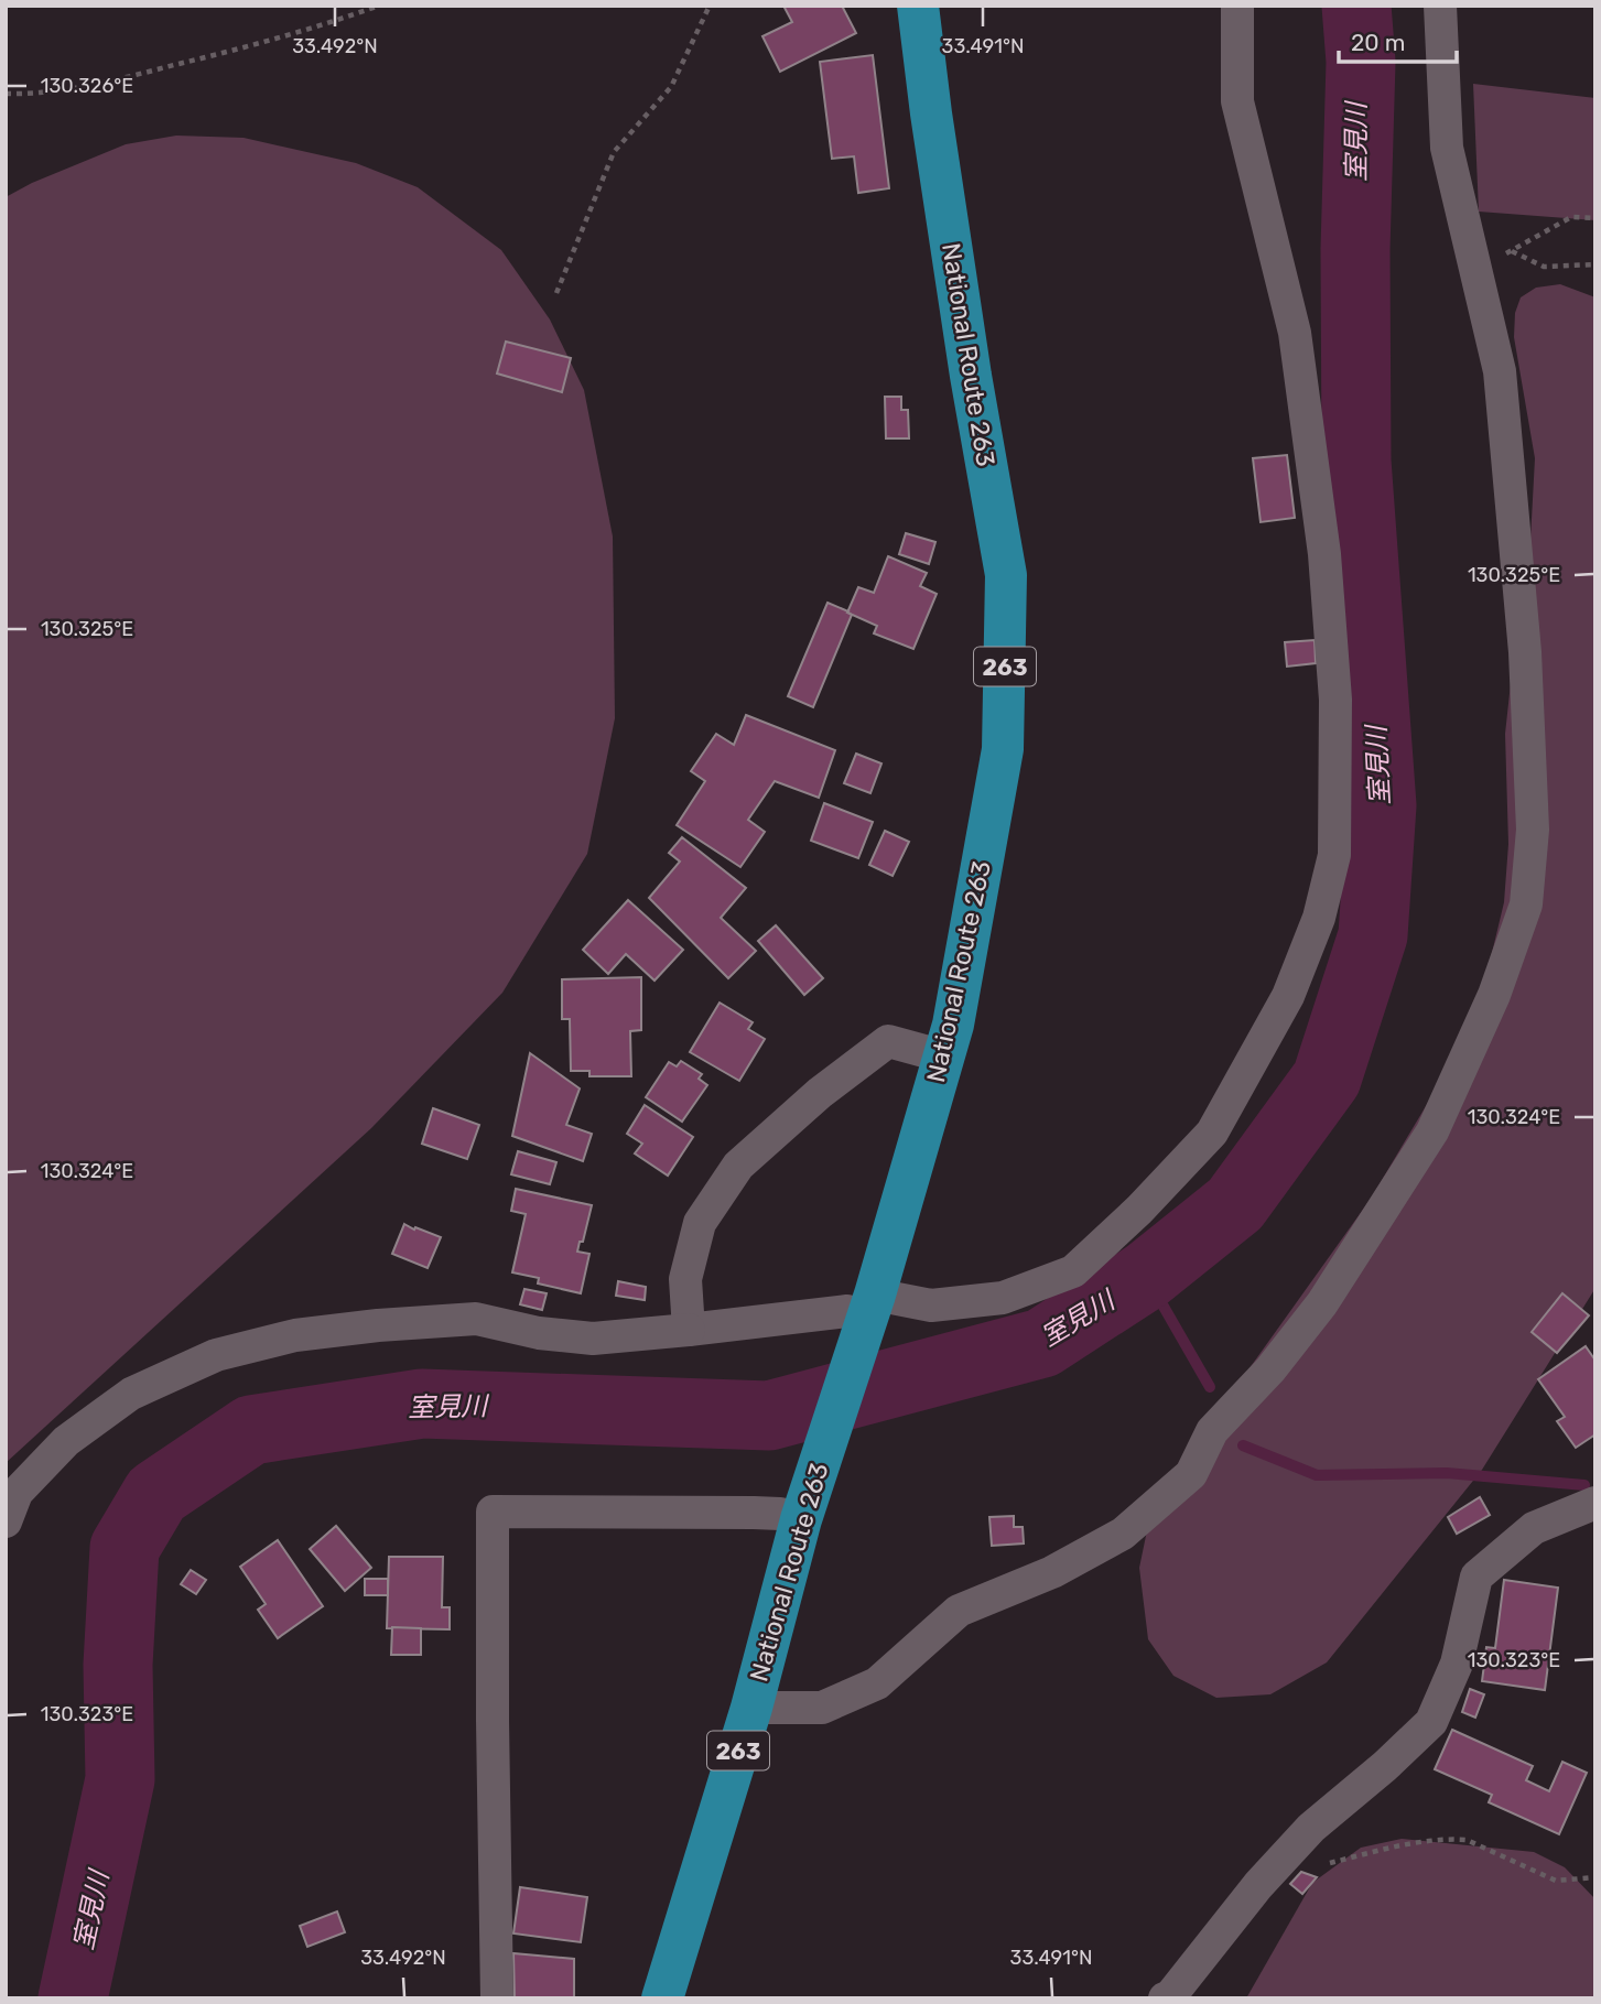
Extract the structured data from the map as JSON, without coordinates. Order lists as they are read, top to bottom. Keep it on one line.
{"streets":{"highway":["National Route 263","263"]},"water":["室見川"],"scale_bar":"20 m","coordinates":["33.492°N","33.491°N","130.326°E","130.325°E","130.324°E","130.323°E"]}
